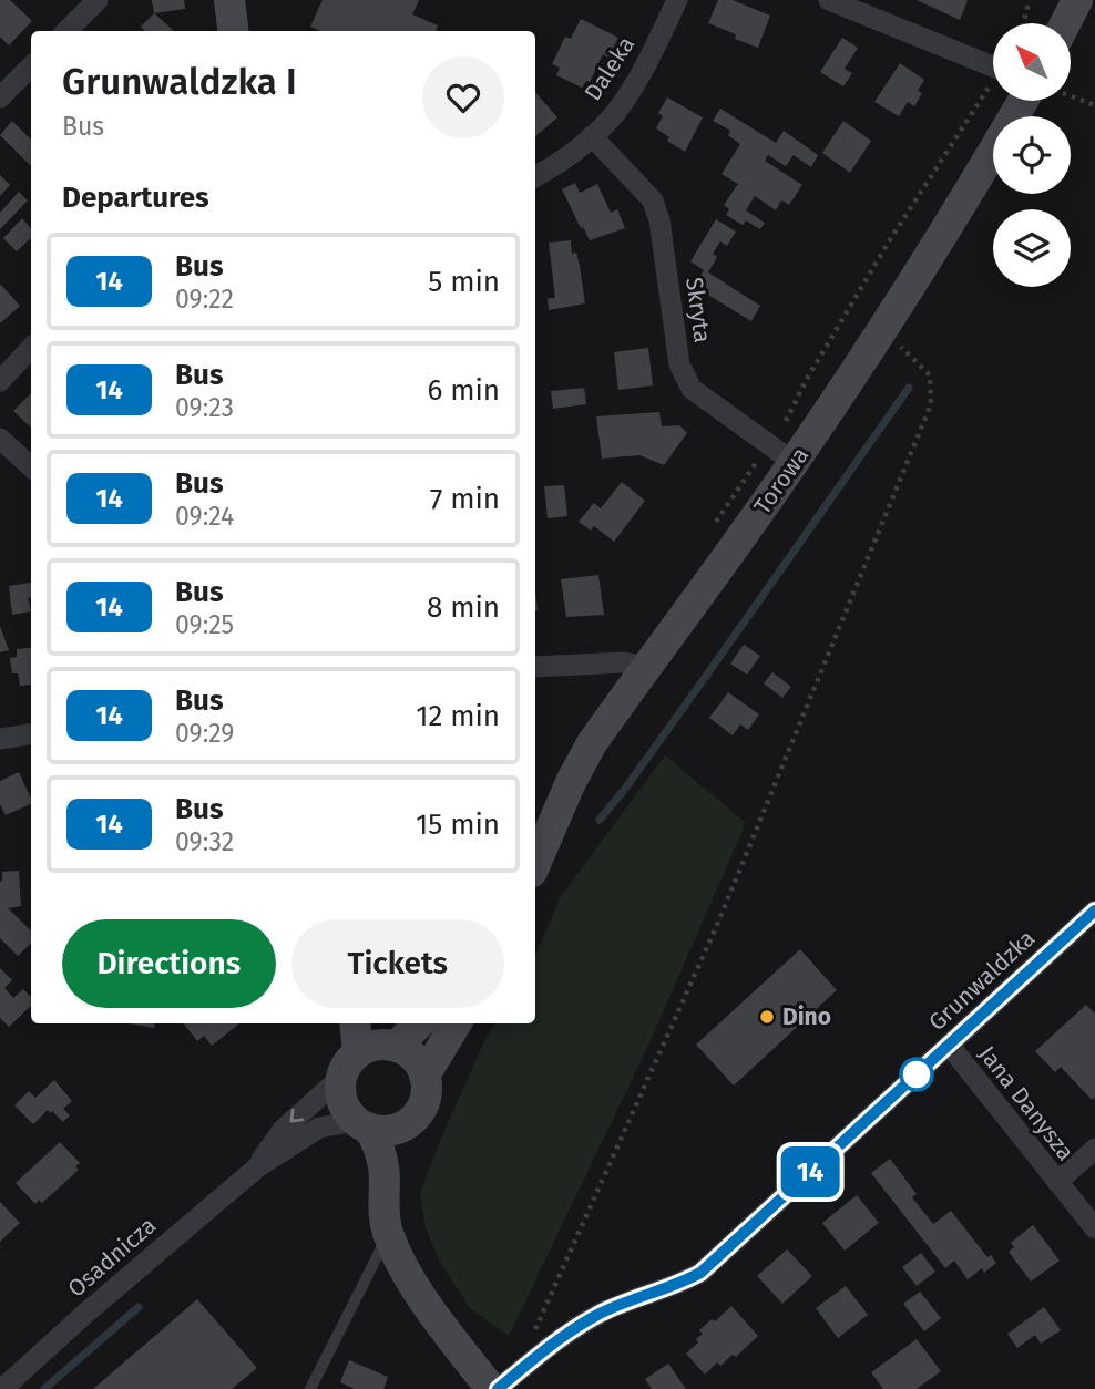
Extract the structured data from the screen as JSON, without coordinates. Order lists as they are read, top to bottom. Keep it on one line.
{"streets":{"street":["Daleka","Skryta","Torowa","Grunwaldzka","Jana Danysza","Osadnicza"]},"crossings":[["Daleka","Skryta"],["Skryta","Torowa"],["Grunwaldzka","Jana Danysza"]],"places":["Dino"],"lines":["bus line 14"],"north":"top left","page":{"on_map":"14","heading":[["Grunwaldzka I","Bus"],"Departures"],"list":[{"mark":"14","name":"Bus","note":"09:22","value":"5 min"},{"mark":"14","name":"Bus","note":"09:23","value":"6 min"},{"mark":"14","name":"Bus","note":"09:24","value":"7 min"},{"mark":"14","name":"Bus","note":"09:25","value":"8 min"},{"mark":"14","name":"Bus","note":"09:29","value":"12 min"},{"mark":"14","name":"Bus","note":"09:32","value":"15 min"}],"buttons":["Directions","Tickets"]}}
